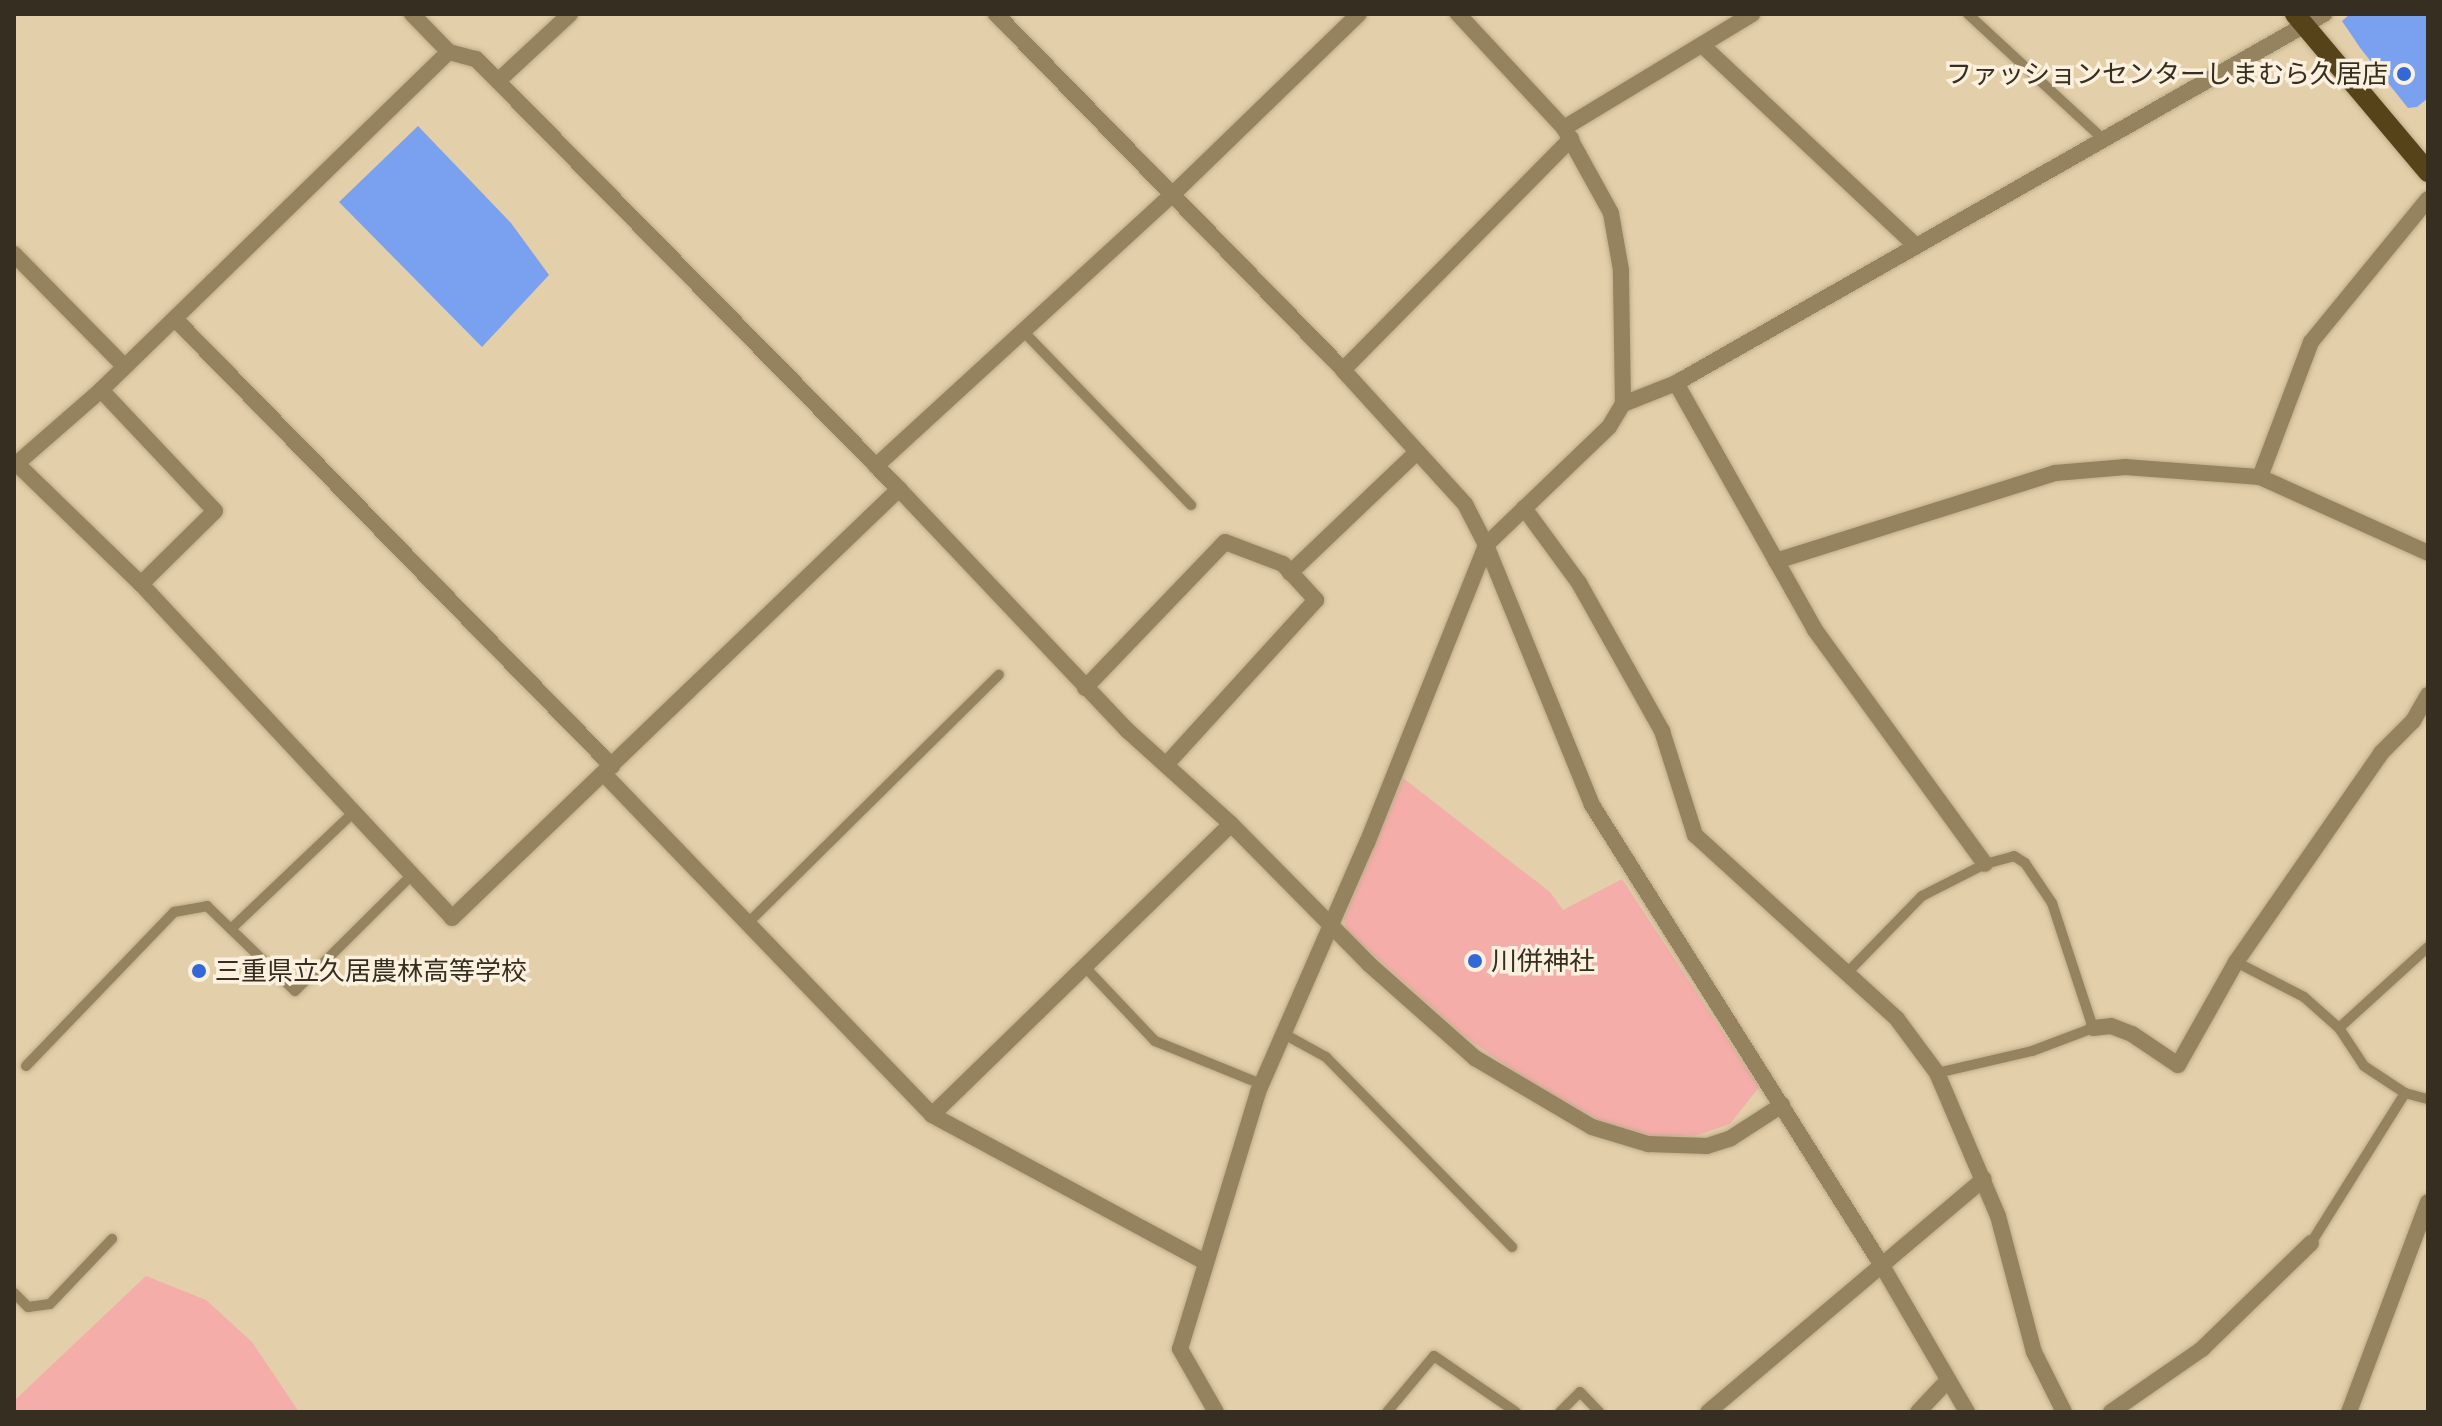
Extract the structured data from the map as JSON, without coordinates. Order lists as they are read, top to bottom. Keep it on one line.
{"places":["ファッションセンターしまむら久居店","川併神社","三重県立久居農林高等学校"]}
